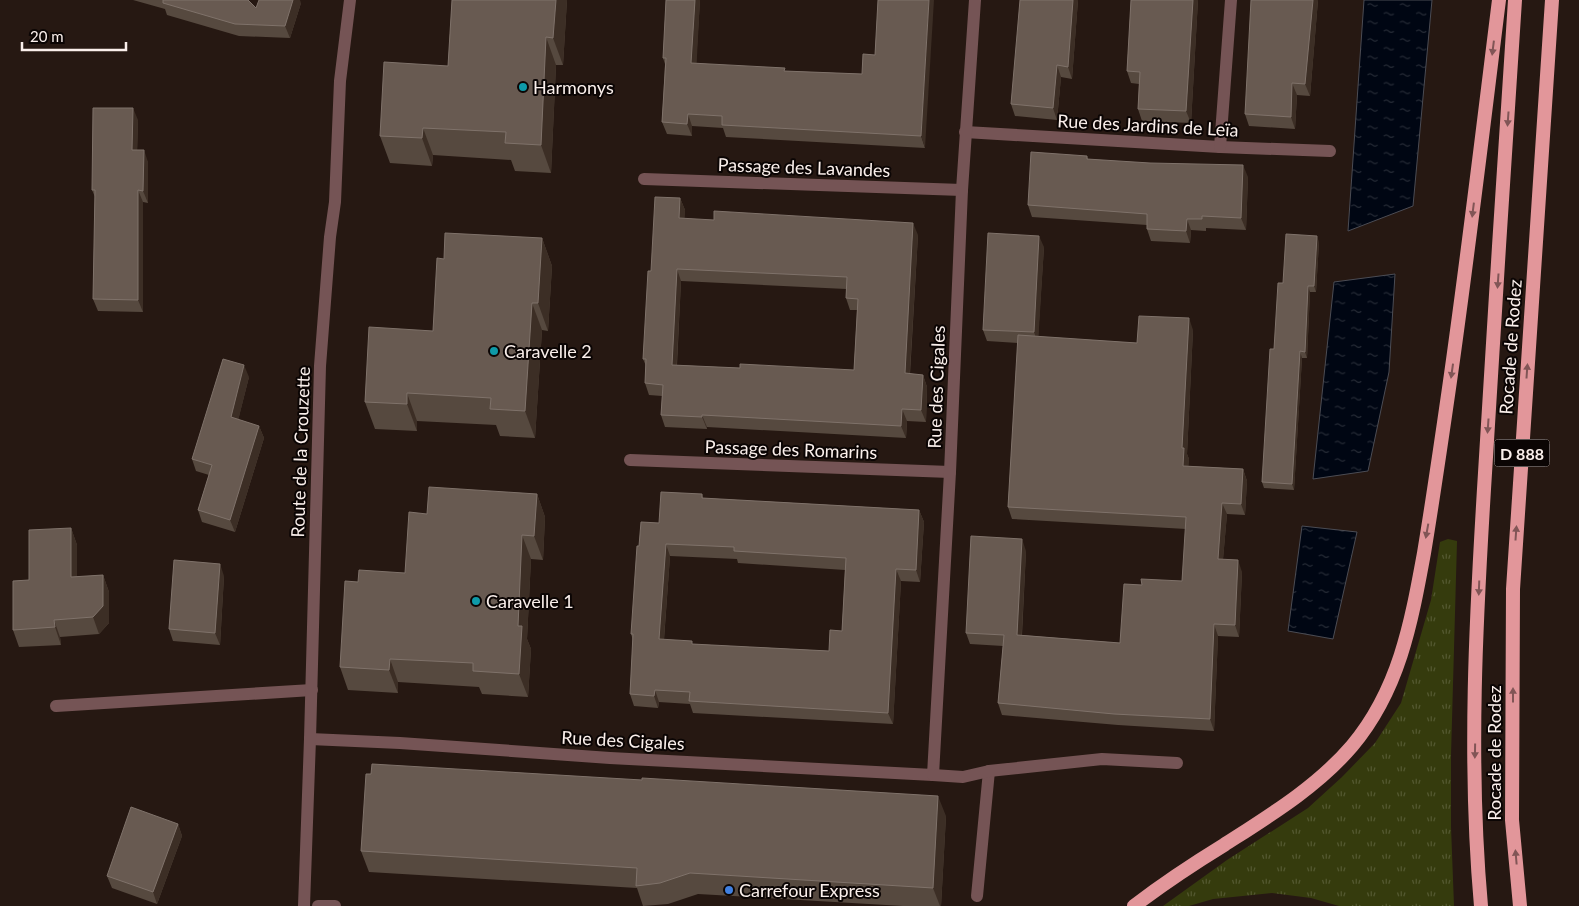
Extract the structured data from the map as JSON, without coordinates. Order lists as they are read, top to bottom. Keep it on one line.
{"streets":{"highway":["Rocade de Rodez","D 888"],"street":["Rue des Jardins de Leïa","Passage des Lavandes","Rue des Cigales","Passage des Romarins","Route de la Crouzette"]},"crossings":[["Rue des Jardins de Leïa","Rue des Cigales"],["Passage des Lavandes","Rue des Cigales"],["Rue des Cigales","Passage des Romarins"],["Rue des Cigales","Route de la Crouzette"]],"places":["Harmonys","Caravelle 2","Caravelle 1","Carrefour Express"],"scale_bar":"20 m"}
